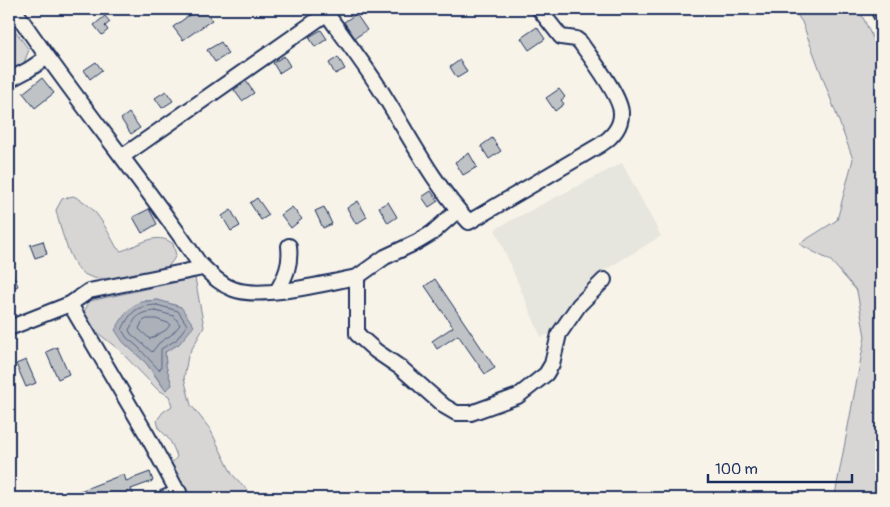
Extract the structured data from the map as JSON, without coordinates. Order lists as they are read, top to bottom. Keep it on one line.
{"scale_bar":"100 m"}
